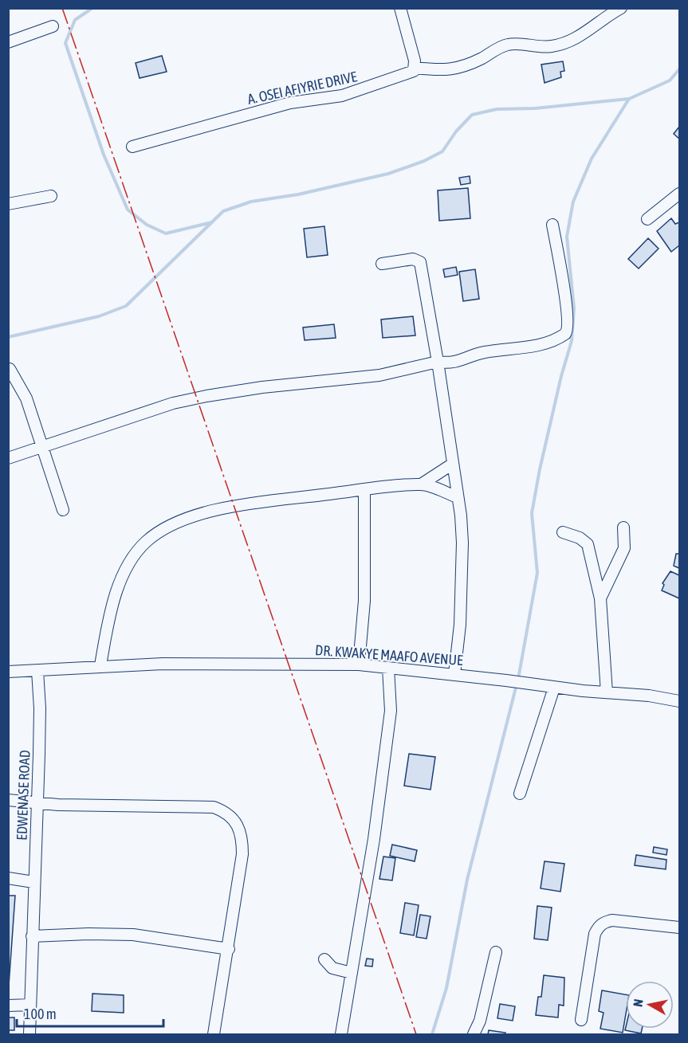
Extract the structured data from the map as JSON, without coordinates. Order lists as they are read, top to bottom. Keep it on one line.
{"streets":{"street":["A. OSEI AFIYRIE DRIVE","DR. KWAKYE MAAFO AVENUE","EDWENASE ROAD"]},"crossings":[["DR. KWAKYE MAAFO AVENUE","EDWENASE ROAD"]],"scale_bar":"100 m","north":"left"}
